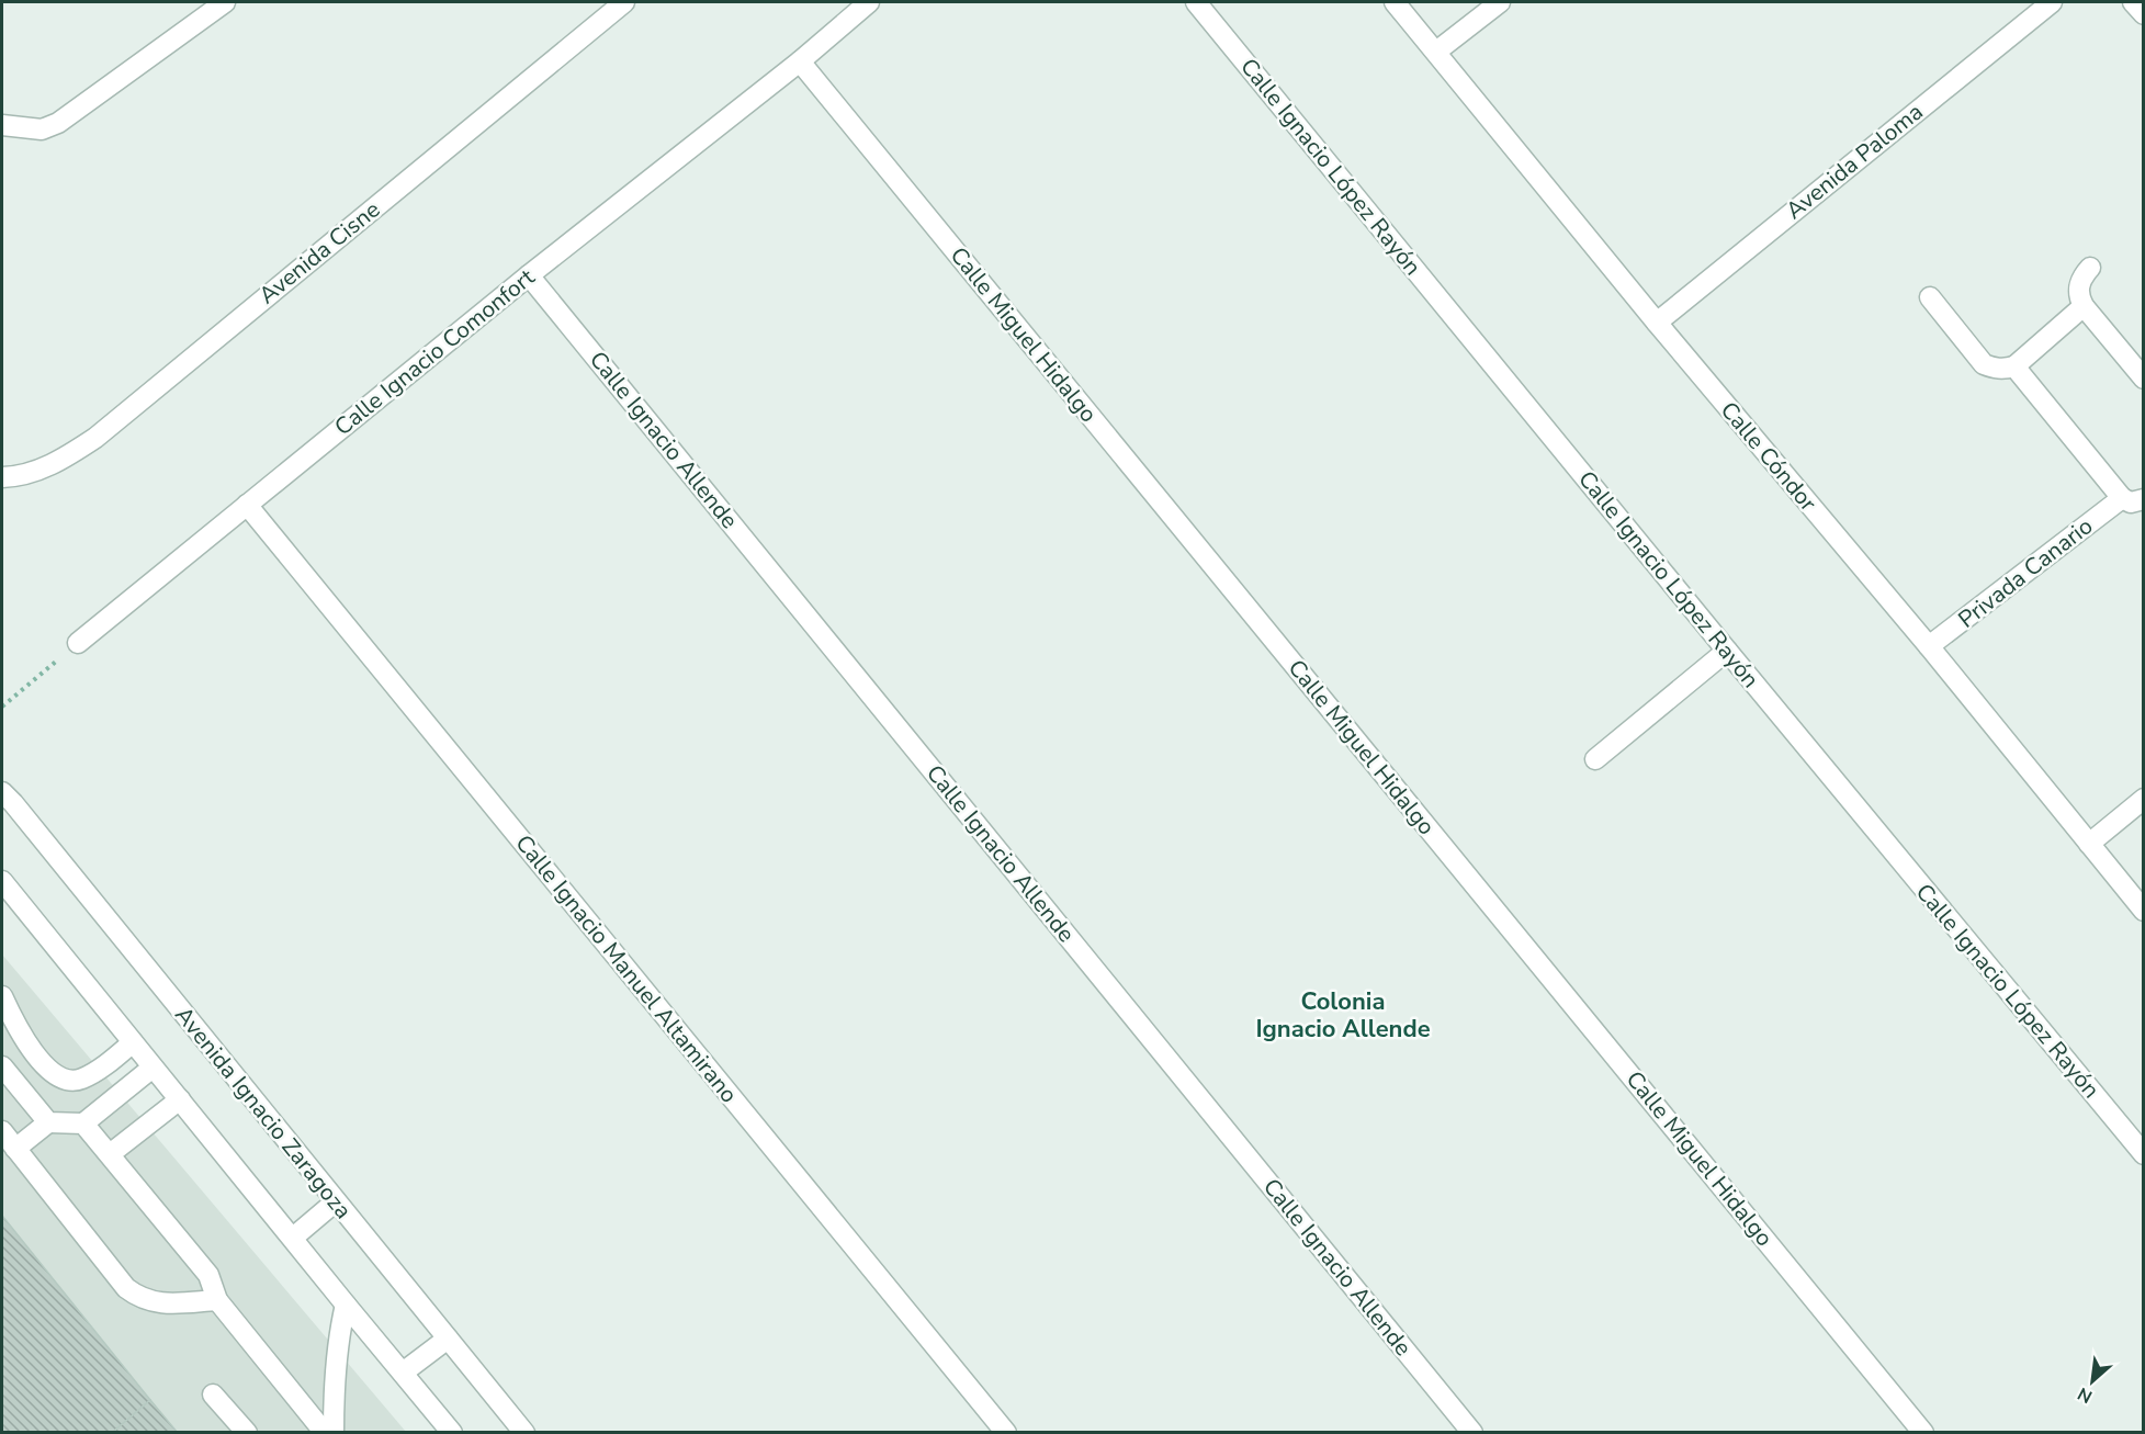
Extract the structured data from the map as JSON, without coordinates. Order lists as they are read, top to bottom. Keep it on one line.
{"streets":{"street":["Avenida Paloma","Calle Ignacio López Rayón","Avenida Cisne","Calle Miguel Hidalgo","Calle Ignacio Comonfort","Calle Ignacio Allende","Calle Cóndor","Privada Canario","Calle Ignacio Manuel Altamirano","Avenida Ignacio Zaragoza"]},"crossings":[["Avenida Paloma","Calle Cóndor"],["Calle Miguel Hidalgo","Calle Ignacio Comonfort"],["Calle Ignacio Comonfort","Calle Ignacio Allende"],["Calle Ignacio Comonfort","Calle Ignacio Manuel Altamirano"],["Calle Cóndor","Privada Canario"]],"districts":["Colonia Ignacio Allende"],"north":"bottom left"}
